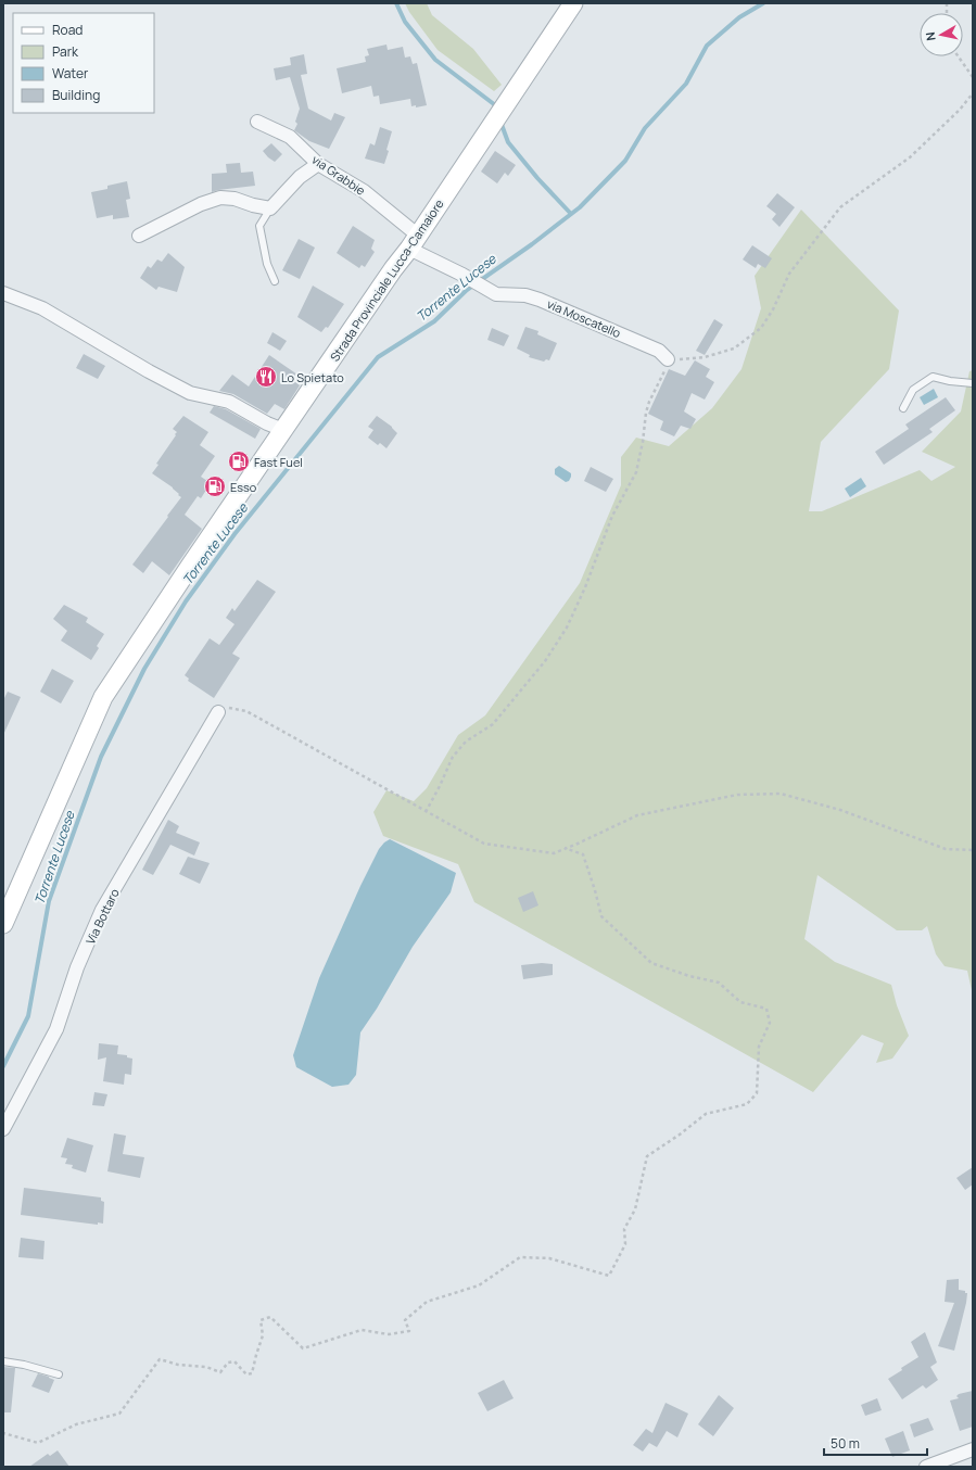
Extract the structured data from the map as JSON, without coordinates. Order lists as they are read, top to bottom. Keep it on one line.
{"streets":{"main road":["Strada Provinciale Lucca-Camaiore"],"street":["via Grabbie","via Moscatello","Via Bottaro"]},"crossings":[["via Grabbie","Strada Provinciale Lucca-Camaiore"],["via Grabbie","via Moscatello"],["Strada Provinciale Lucca-Camaiore","via Moscatello"]],"water":["Torrente Lucese"],"places":{"restaurant":["Lo Spietato"],"fuel station":["Fast Fuel","Esso"]},"legend":["Road","Park","Water","Building"],"scale_bar":"50 m","north":"left"}
